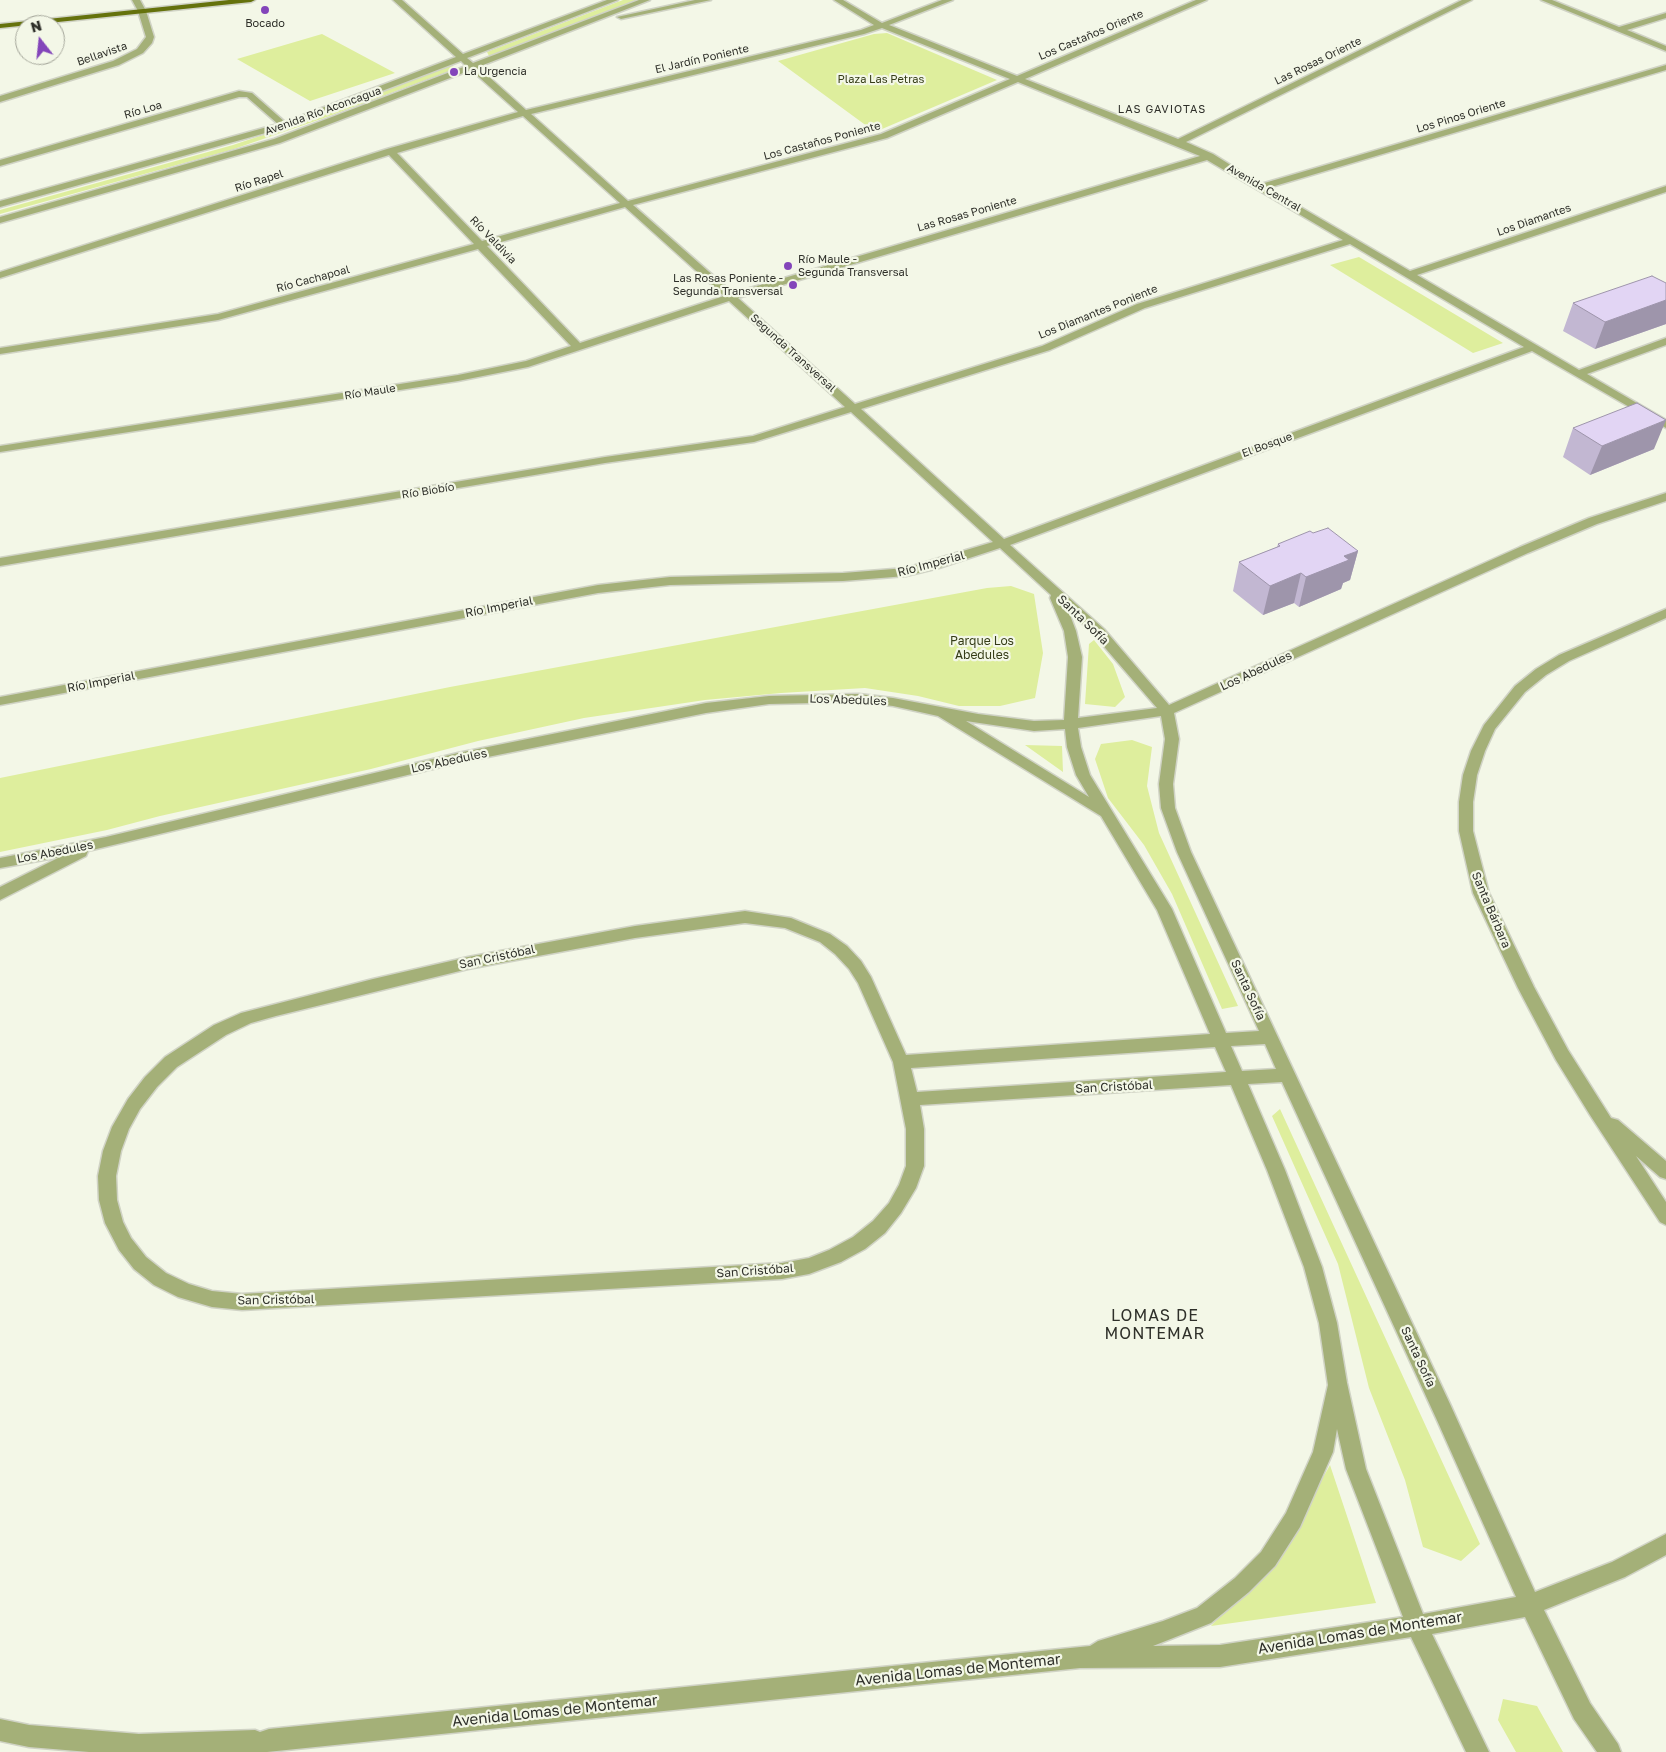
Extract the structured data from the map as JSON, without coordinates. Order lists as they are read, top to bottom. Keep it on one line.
{"streets":{"street":["Los Castaños Oriente","Bellavista","El Jardín Poniente","Las Rosas Oriente","Río Loa","Avenida Río Aconcagua","Los Pinos Oriente","Los Castaños Poniente","Río Rapel","Avenida Central","Las Rosas Poniente","Los Diamantes","Río Valdivia","Río Cachapoal","Los Diamantes Poniente","Segunda Transversal","Río Maule","El Bosque","Río Biobío","Río Imperial","Santa Sofía","Los Abedules","Santa Bárbara","San Cristóbal","Avenida Lomas de Montemar"]},"crossings":[["Los Castaños Oriente","Los Castaños Poniente"],["Los Castaños Oriente","Avenida Central"],["El Jardín Poniente","Río Rapel"],["El Jardín Poniente","Avenida Central"],["El Jardín Poniente","Segunda Transversal"],["Las Rosas Oriente","Avenida Central"],["Río Loa","Avenida Río Aconcagua"],["Avenida Río Aconcagua","Segunda Transversal"],["Los Pinos Oriente","Avenida Central"],["Los Castaños Poniente","Avenida Central"],["Los Castaños Poniente","Río Cachapoal"],["Los Castaños Poniente","Segunda Transversal"],["Río Rapel","Río Valdivia"],["Río Rapel","Segunda Transversal"],["Avenida Central","Las Rosas Poniente"],["Avenida Central","Los Diamantes"],["Avenida Central","Los Diamantes Poniente"],["Avenida Central","El Bosque"],["Las Rosas Poniente","Segunda Transversal"],["Las Rosas Poniente","Río Maule"],["Río Valdivia","Río Cachapoal"],["Río Valdivia","Río Maule"],["Río Cachapoal","Segunda Transversal"],["Los Diamantes Poniente","Segunda Transversal"],["Los Diamantes Poniente","Río Biobío"],["Segunda Transversal","Río Maule"],["Segunda Transversal","El Bosque"],["Segunda Transversal","Río Biobío"],["Segunda Transversal","Río Imperial"],["Segunda Transversal","Santa Sofía"],["El Bosque","Río Imperial"],["Santa Sofía","Los Abedules"],["Santa Sofía","San Cristóbal"],["Santa Sofía","Avenida Lomas de Montemar"]],"districts":["LAS GAVIOTAS","LOMAS DE MONTEMAR"],"parks":["Plaza Las Petras","Parque Los Abedules"],"places":["Bocado","La Urgencia","Río Maule - Segunda Transversal","Las Rosas Poniente - Segunda Transversal"],"north":"top"}
